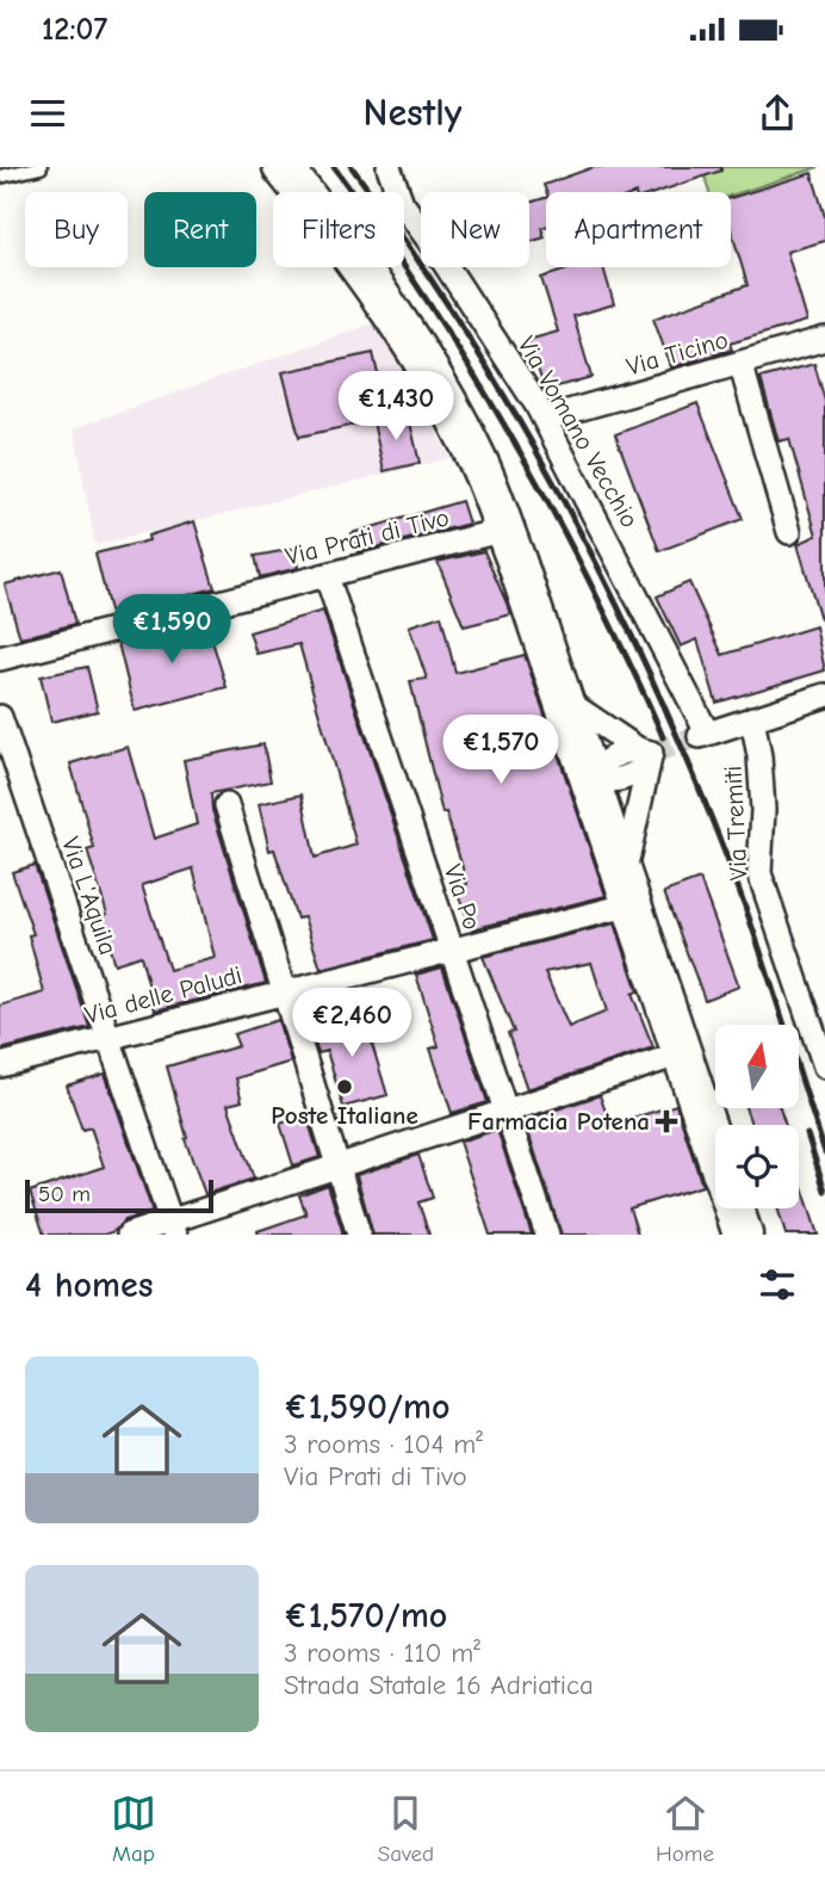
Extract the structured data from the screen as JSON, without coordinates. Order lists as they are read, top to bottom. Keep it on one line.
{"streets":{"street":["Via Ticino","Via Vomano Vecchio","Via Prati di Tivo","Via Tremiti","Via L'Aquila","Via Po","Via delle Paludi"]},"crossings":[["Via Ticino","Via Vomano Vecchio"],["Via Vomano Vecchio","Via Tremiti"],["Via Prati di Tivo","Via Po"],["Via L'Aquila","Via delle Paludi"],["Via Po","Via delle Paludi"]],"places":{"other":["Poste Italiane"],"health":["Farmacia Potena"]},"scale_bar":"50 m","north":"top","page":{"status":"12:07","header":"Nestly","chip":["Buy","Rent","Filters","New","Apartment"],"price":["€1,430","€1,590","€1,570","€2,460"],"scale":"50 m","heading":"4 homes","list":[{"name":"€1,590/mo","note":"3 rooms · 104 m² · Via Prati di Tivo"},{"name":"€1,570/mo","note":"3 rooms · 110 m² · Strada Statale 16 Adriatica"}],"tabs":["Map","Saved","Home"]}}
